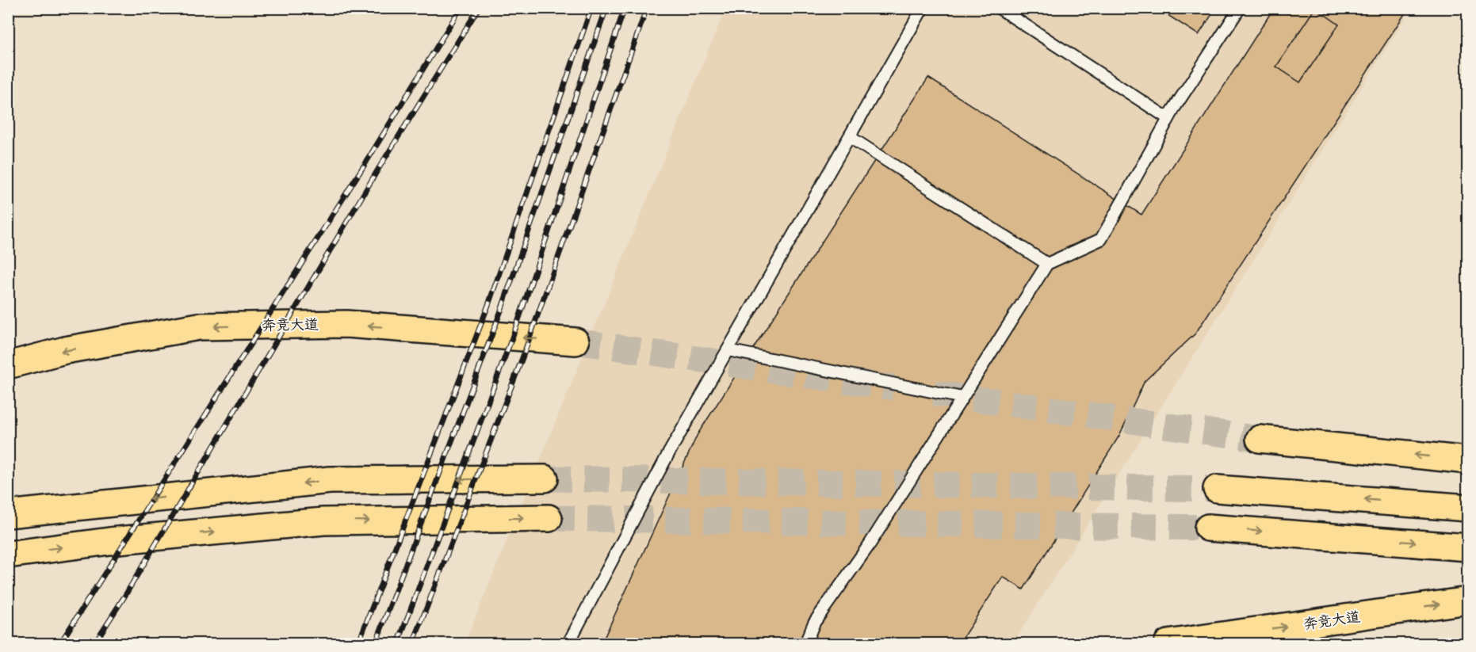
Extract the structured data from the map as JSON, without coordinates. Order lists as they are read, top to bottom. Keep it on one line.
{"streets":{"main road":["奔竞大道"]}}
